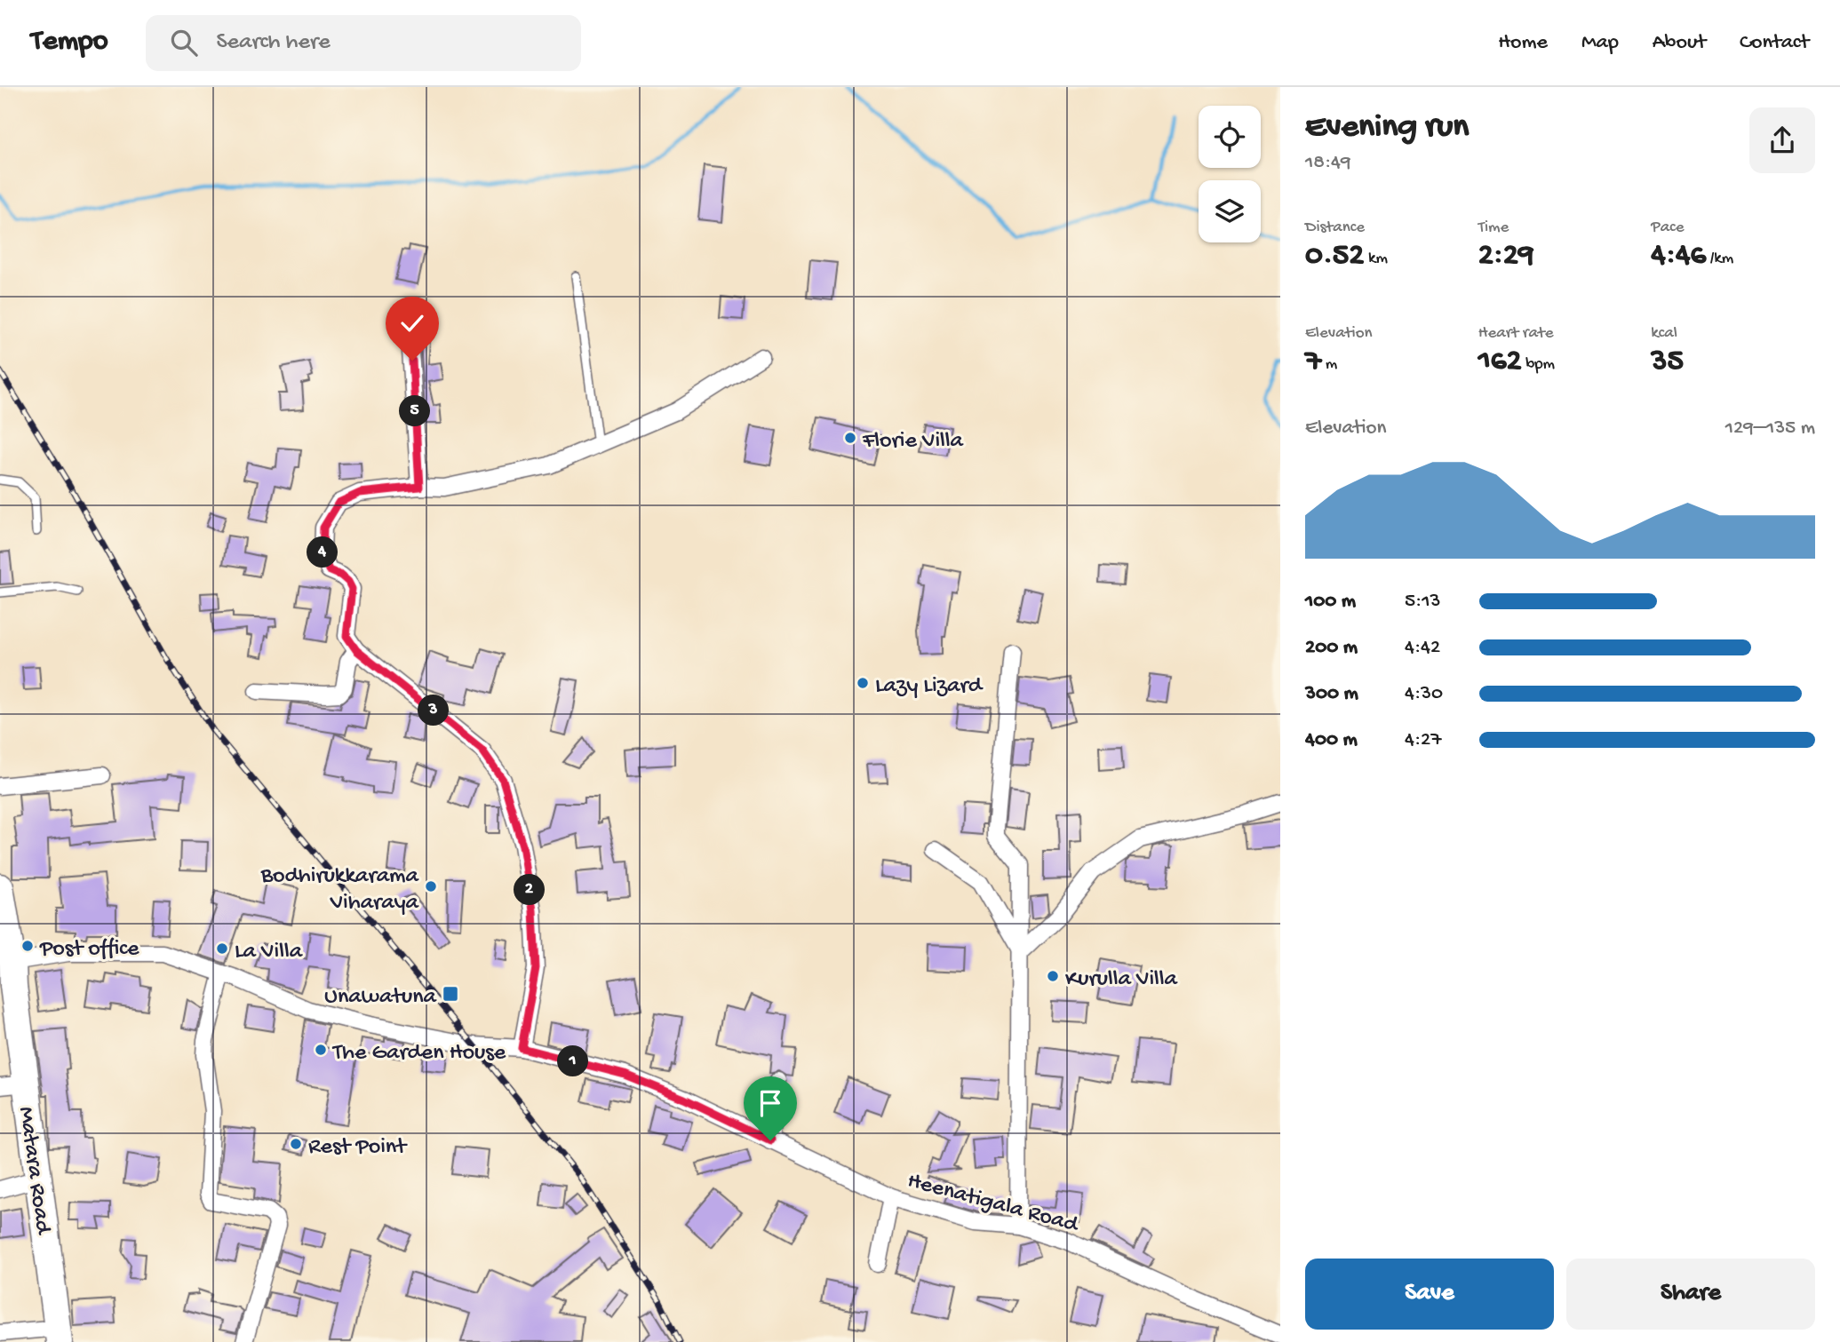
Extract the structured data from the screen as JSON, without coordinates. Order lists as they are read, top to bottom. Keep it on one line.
{"streets":{"highway":["Matara Road"],"street":["Heenatigala Road"]},"crossings":[["Matara Road","Heenatigala Road"]],"places":{"other":["Florie Villa","Lazy Lizard","Bodhirukkarama Viharaya","Post office","La Villa","Kurulla Villa","The Garden House","Rest Point"],"transit":["Unawatuna"]},"page":{"header":"Tempo","search":"Search here","nav":["Home","Map","About","Contact"],"heading":["Evening run","18:49"],"stats":[["Distance","0.52 km"],["Time","2:29"],["Pace","4:46 /km"],["Elevation","7 m"],["Heart rate","162 bpm"],["kcal","35"]],"pins":["5","4","3","2","1"],"chart":["Elevation","129–135 m"],"list":[{"name":"100 m","note":"5:13"},{"name":"200 m","note":"4:42"},{"name":"300 m","note":"4:30"},{"name":"400 m","note":"4:27"}],"buttons":["Save","Share"]}}
